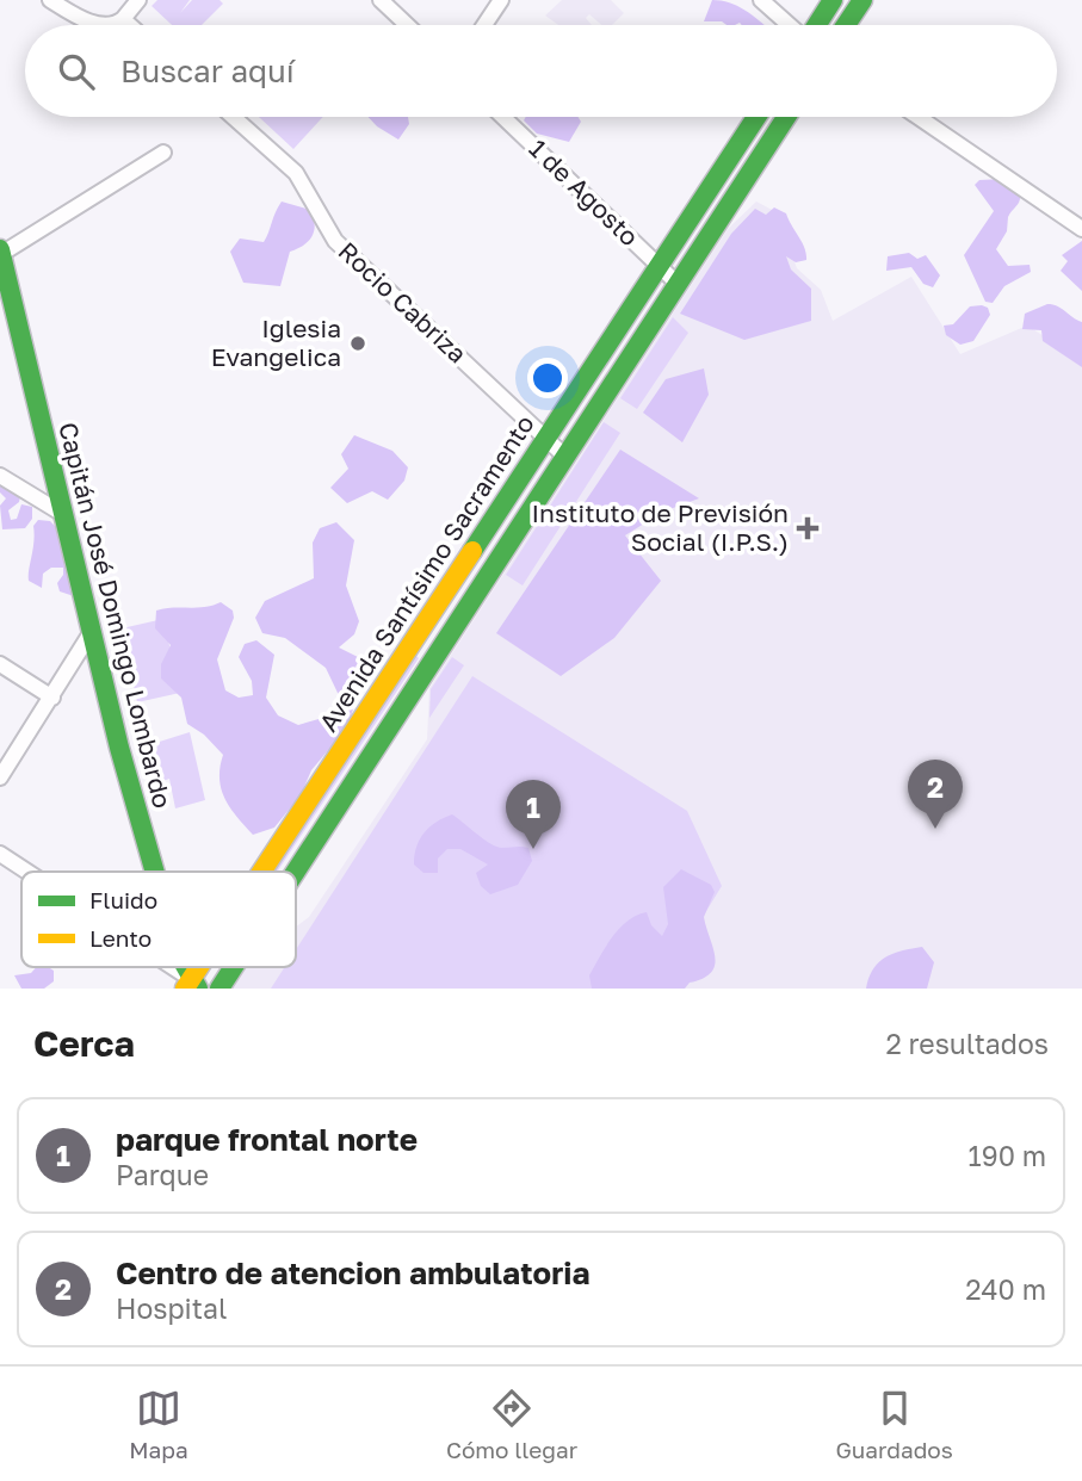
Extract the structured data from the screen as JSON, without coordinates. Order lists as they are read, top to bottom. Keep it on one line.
{"streets":{"main road":["Avenida Santísimo Sacramento","Capitán José Domingo Lombardo"],"street":["1 de Agosto","Rocio Cabriza"]},"crossings":[["1 de Agosto","Avenida Santísimo Sacramento"],["Rocio Cabriza","Avenida Santísimo Sacramento"]],"places":{"other":["Iglesia Evangelica"],"health":["Instituto de Previsión Social (I.P.S.)"]},"legend":["Fluido","Lento"],"page":{"search":"Buscar aquí","pins":["2","1"],"heading":["Cerca","2 resultados"],"list":[{"mark":"1","name":"parque frontal norte","note":"Parque","value":"190 m"},{"mark":"2","name":"Centro de atencion ambulatoria","note":"Hospital","value":"240 m"}],"nav":["Mapa","Cómo llegar","Guardados"]}}
